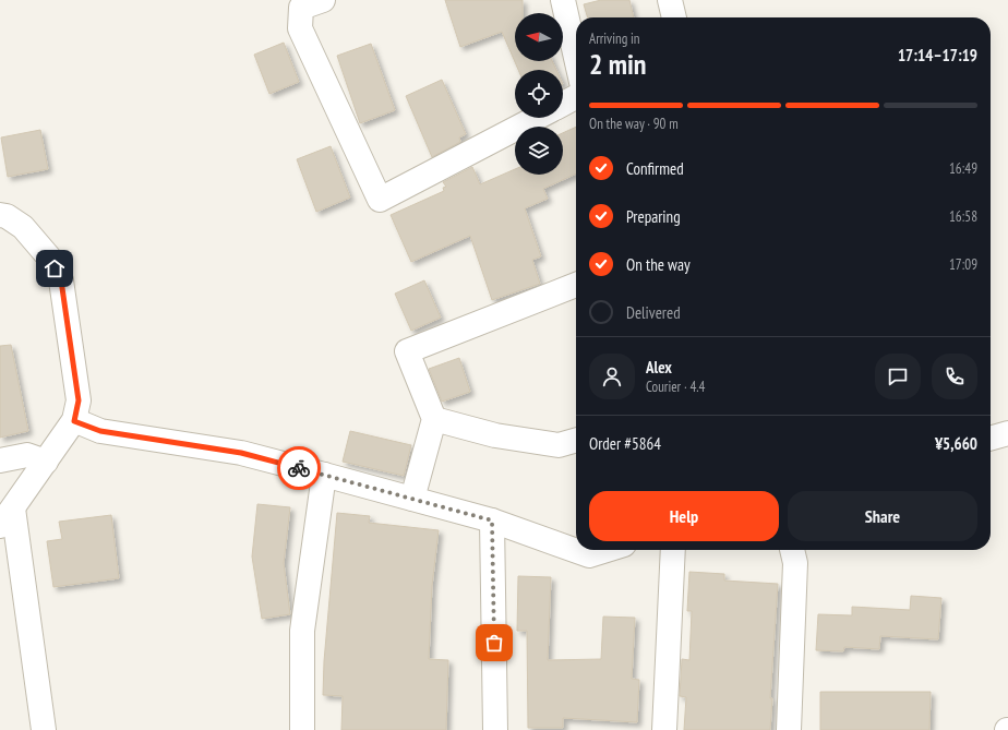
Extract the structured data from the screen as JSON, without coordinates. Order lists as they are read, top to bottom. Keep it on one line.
{"north":"left","page":{"heading":["2 min","Arriving in","17:14–17:19"],"panel":["Alex","Courier · 4.4","Order #5864","¥5,660"],"bar":"On the way · 90 m","list":[["Confirmed","16:49"],["Preparing","16:58"],["On the way","17:09"],"Delivered"],"buttons":["Help","Share"]}}
